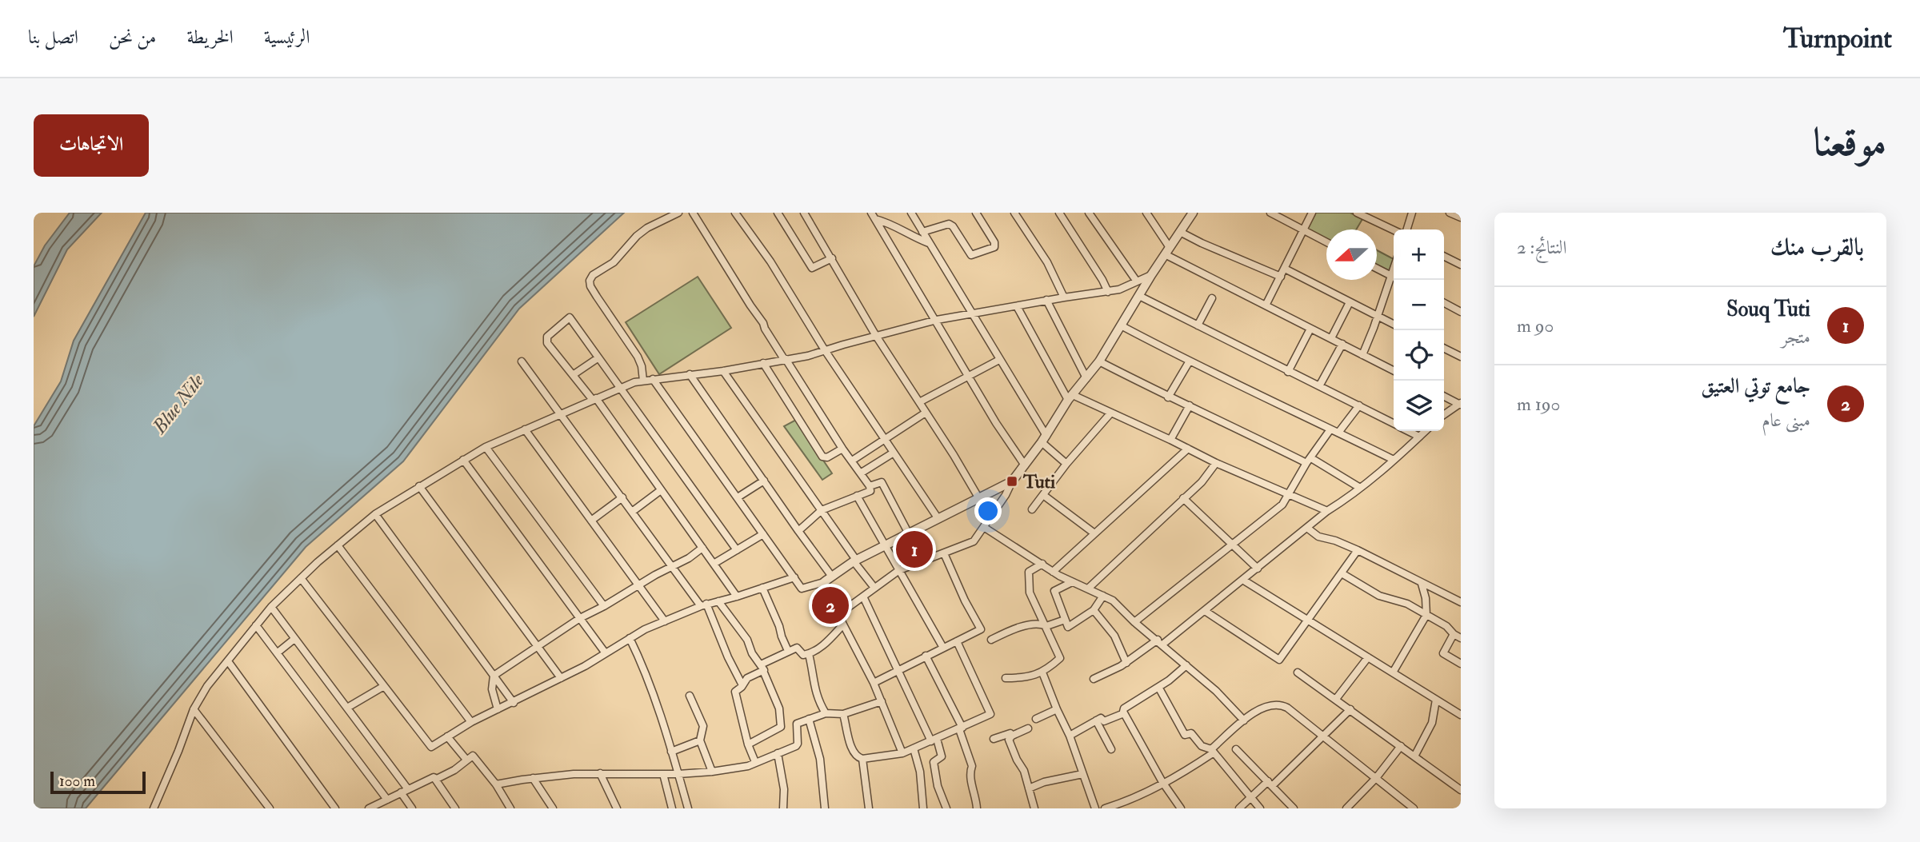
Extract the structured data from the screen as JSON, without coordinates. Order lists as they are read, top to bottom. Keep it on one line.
{"water":["Blue Nile"],"places":{"transit":["Tuti"]},"scale_bar":"100 m","north":"left","page":{"header":"Turnpoint","nav":["الرئيسية","الخريطة","من نحن","اتصل بنا"],"title":"موقعنا","buttons":"الاتجاهات","heading":["بالقرب منك","النتائج: 2"],"map_buttons":["+","−"],"list":[{"mark":"1","name":"Souq Tuti","note":"متجر","value":"90 m"},{"mark":"2","name":"جامع توتي العتيق","note":"مبنى عام","value":"190 m"}],"pins":["1","2"],"scale":"100 m"}}
